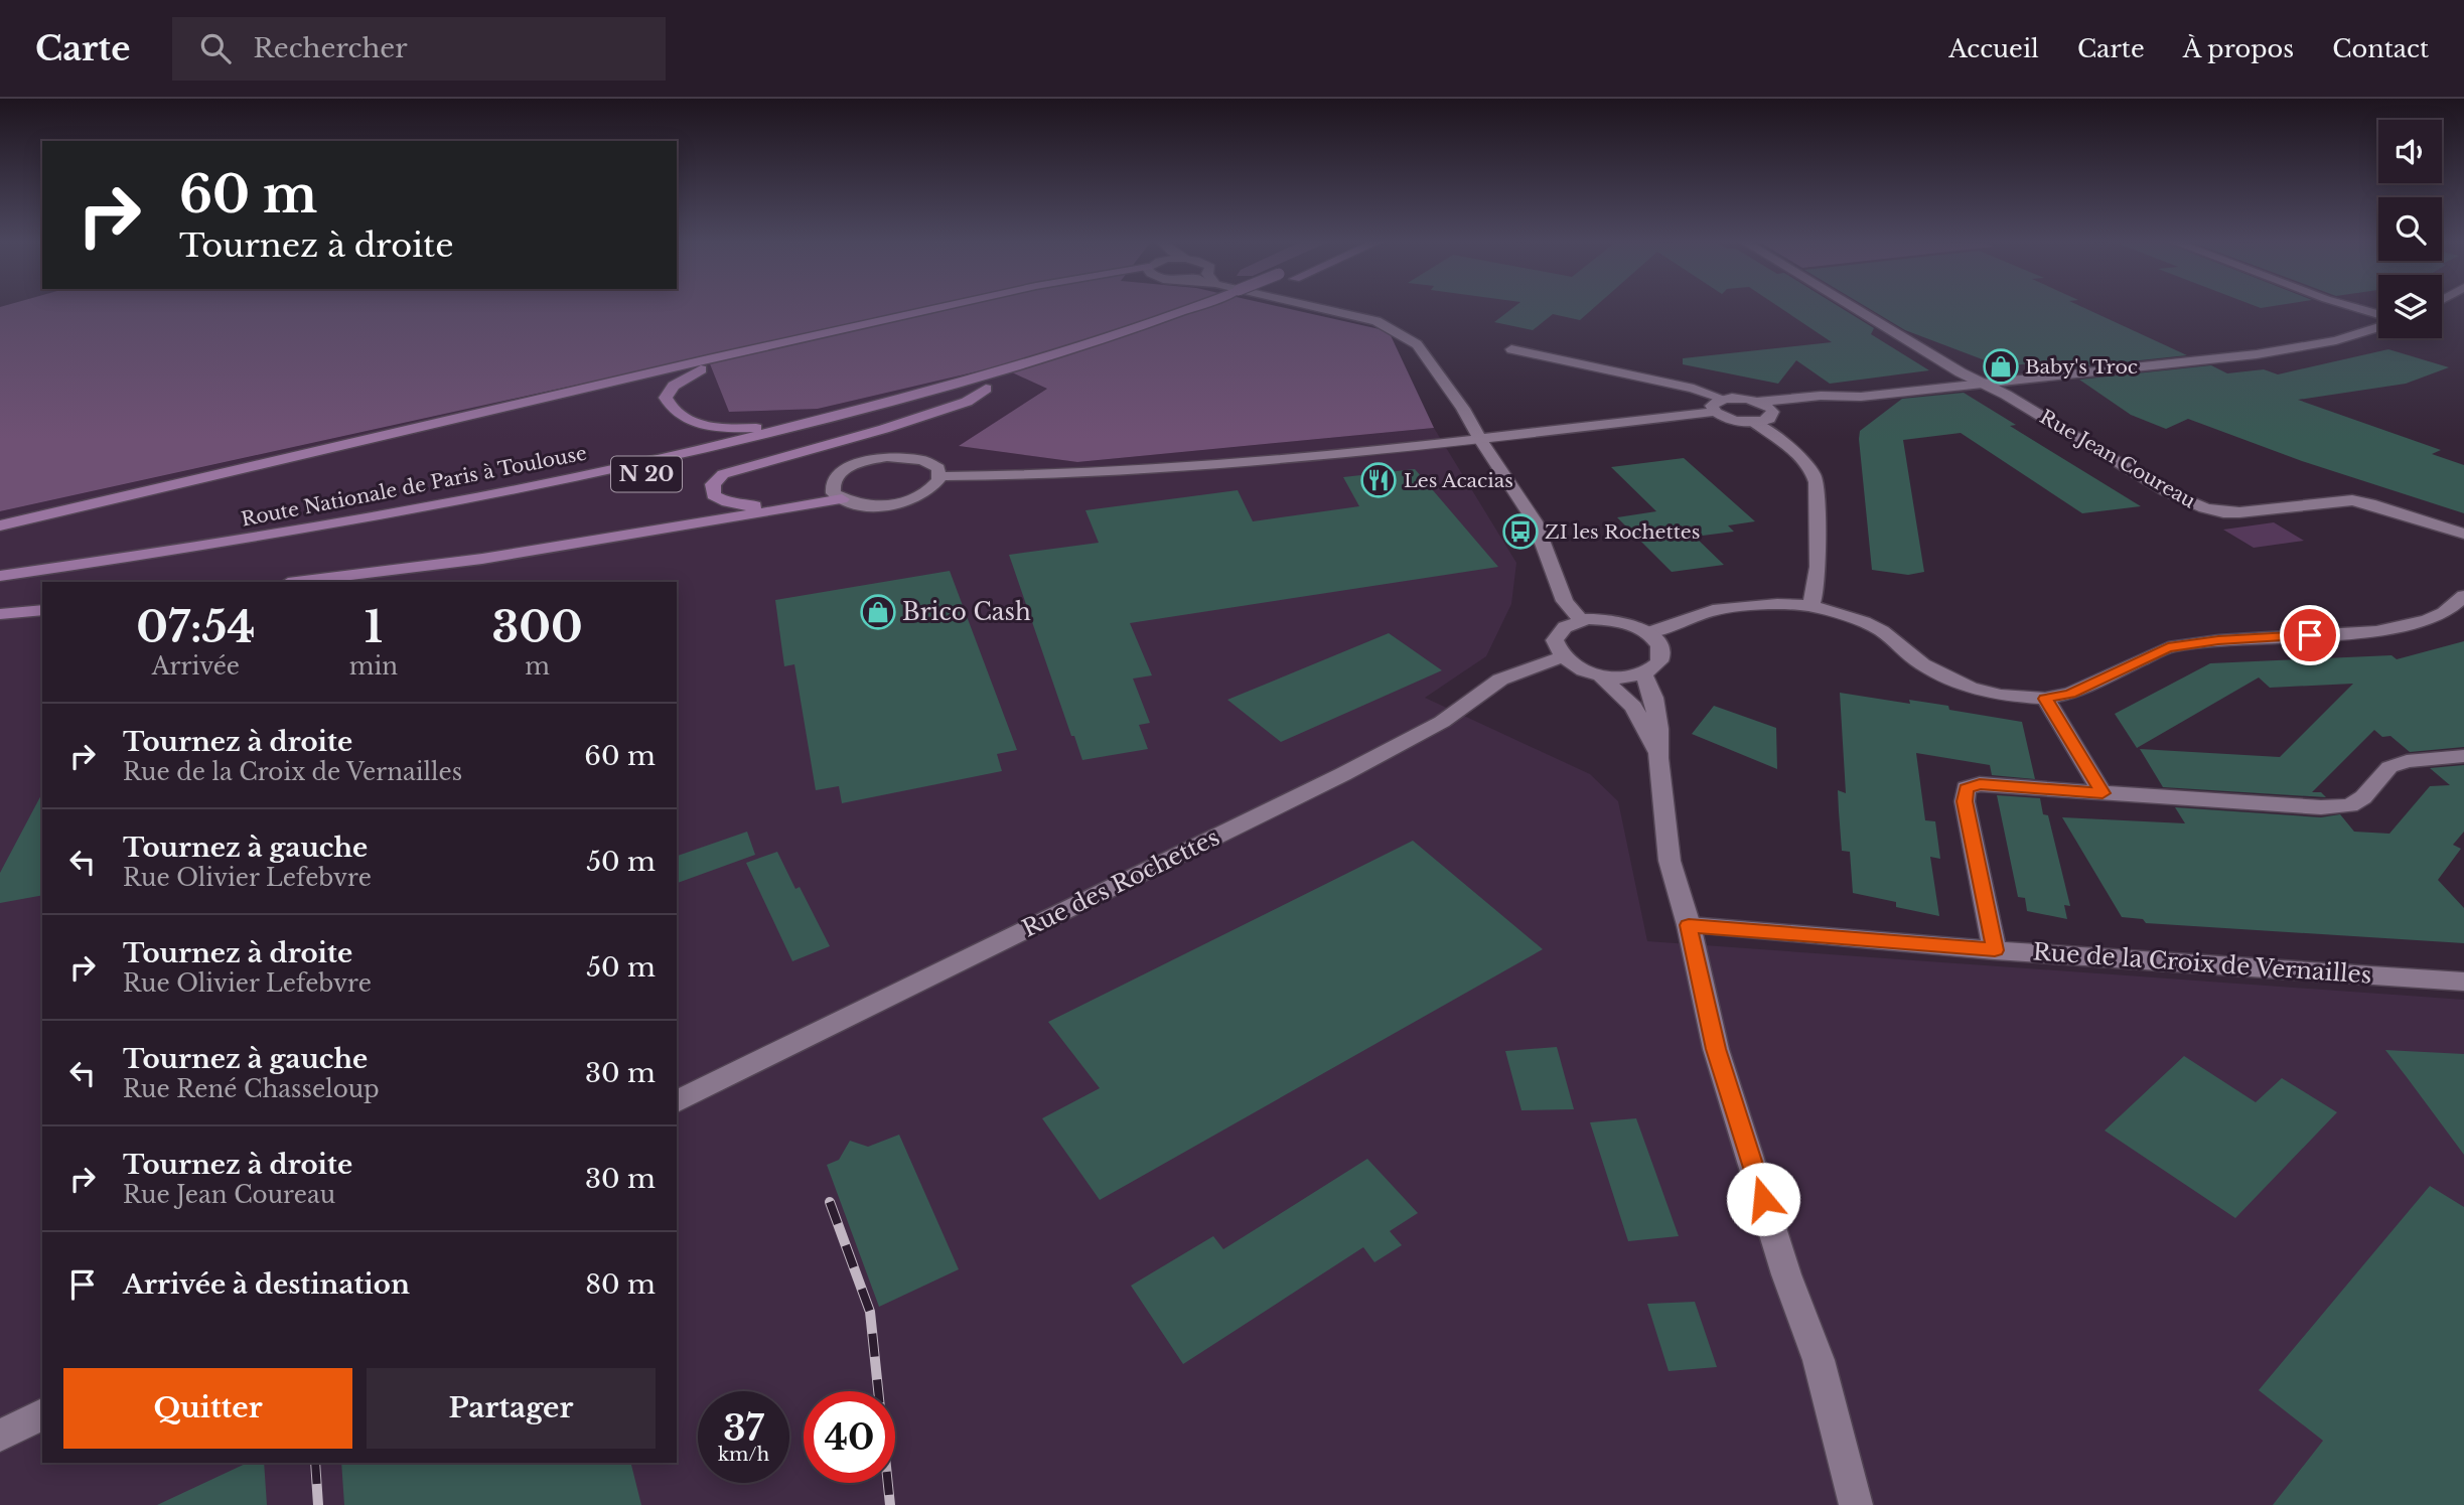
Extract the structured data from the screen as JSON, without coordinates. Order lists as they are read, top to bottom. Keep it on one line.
{"streets":{"main road":["N 20","Route Nationale de Paris à Toulouse"],"street":["Rue Jean Coureau","Rue des Rochettes","Rue de la Croix de Vernailles"]},"places":{"shop":["Baby's Troc","Brico Cash"],"restaurant":["Les Acacias"],"bus stop":["ZI les Rochettes"]},"page":{"header":"Carte","search":"Rechercher","nav":["Accueil","Carte","À propos","Contact"],"turn":["60 m","Tournez à droite"],"eta":["07:54","Arrivée","1","min","300","m"],"list":[{"name":"Tournez à droite","note":"Rue de la Croix de Vernailles","value":"60 m"},{"name":"Tournez à gauche","note":"Rue Olivier Lefebvre","value":"50 m"},{"name":"Tournez à droite","note":"Rue Olivier Lefebvre","value":"50 m"},{"name":"Tournez à gauche","note":"Rue René Chasseloup","value":"30 m"},{"name":"Tournez à droite","note":"Rue Jean Coureau","value":"30 m"},{"name":"Arrivée à destination","value":"80 m"}],"buttons":["Quitter","Partager"],"speed":"37 km/h","limit":"40"}}
